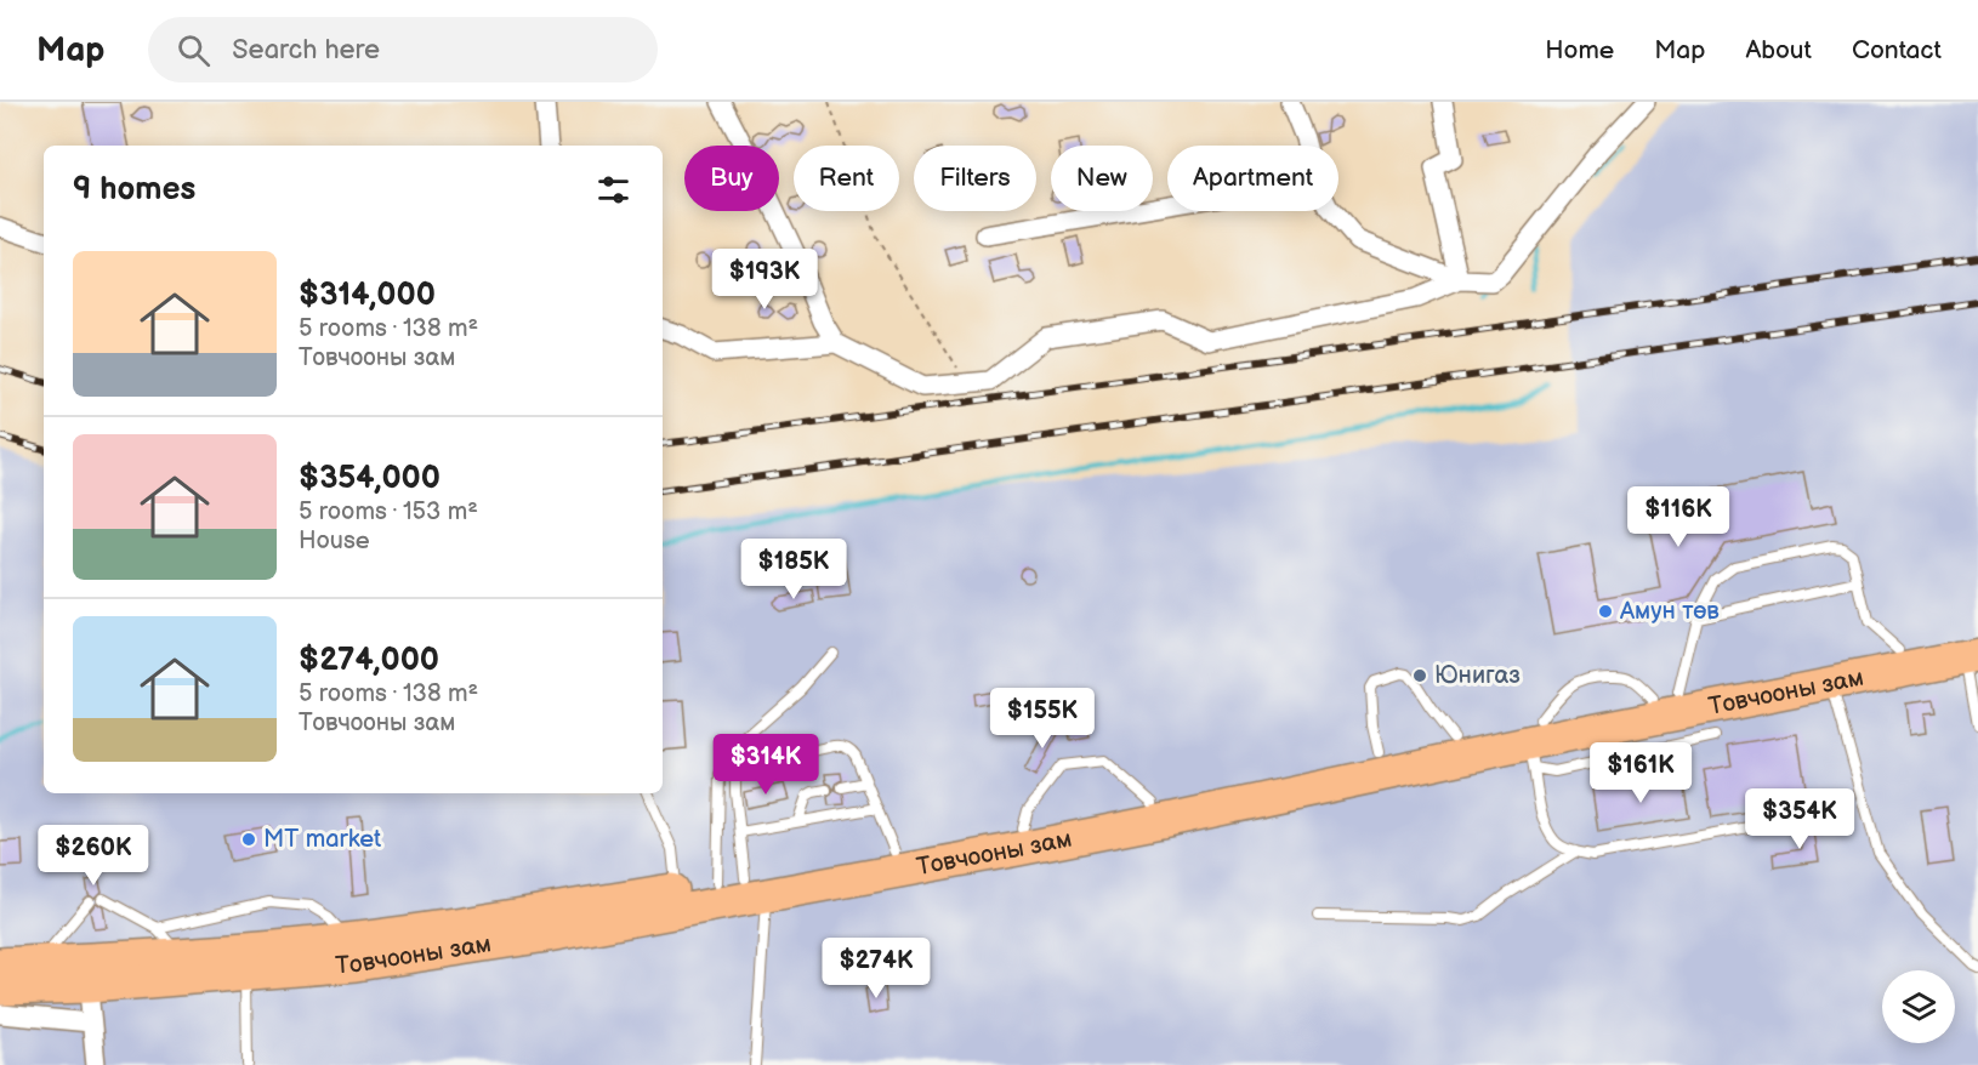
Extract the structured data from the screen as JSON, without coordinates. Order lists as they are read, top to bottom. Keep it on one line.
{"streets":{"highway":["Товчооны зам"]},"places":["Амун төв","Юнигаз","MT market"],"page":{"header":"Map","search":"Search here","nav":["Home","Map","About","Contact"],"chip":["Buy","Rent","Filters","New","Apartment"],"heading":"9 homes","list":[{"name":"$314,000","note":"5 rooms · 138 m² · Товчооны зам"},{"name":"$354,000","note":"5 rooms · 153 m² · House"},{"name":"$274,000","note":"5 rooms · 138 m² · Товчооны зам"}],"price":["$193K","$116K","$185K","$155K","$314K","$161K","$354K","$260K","$274K"]}}
